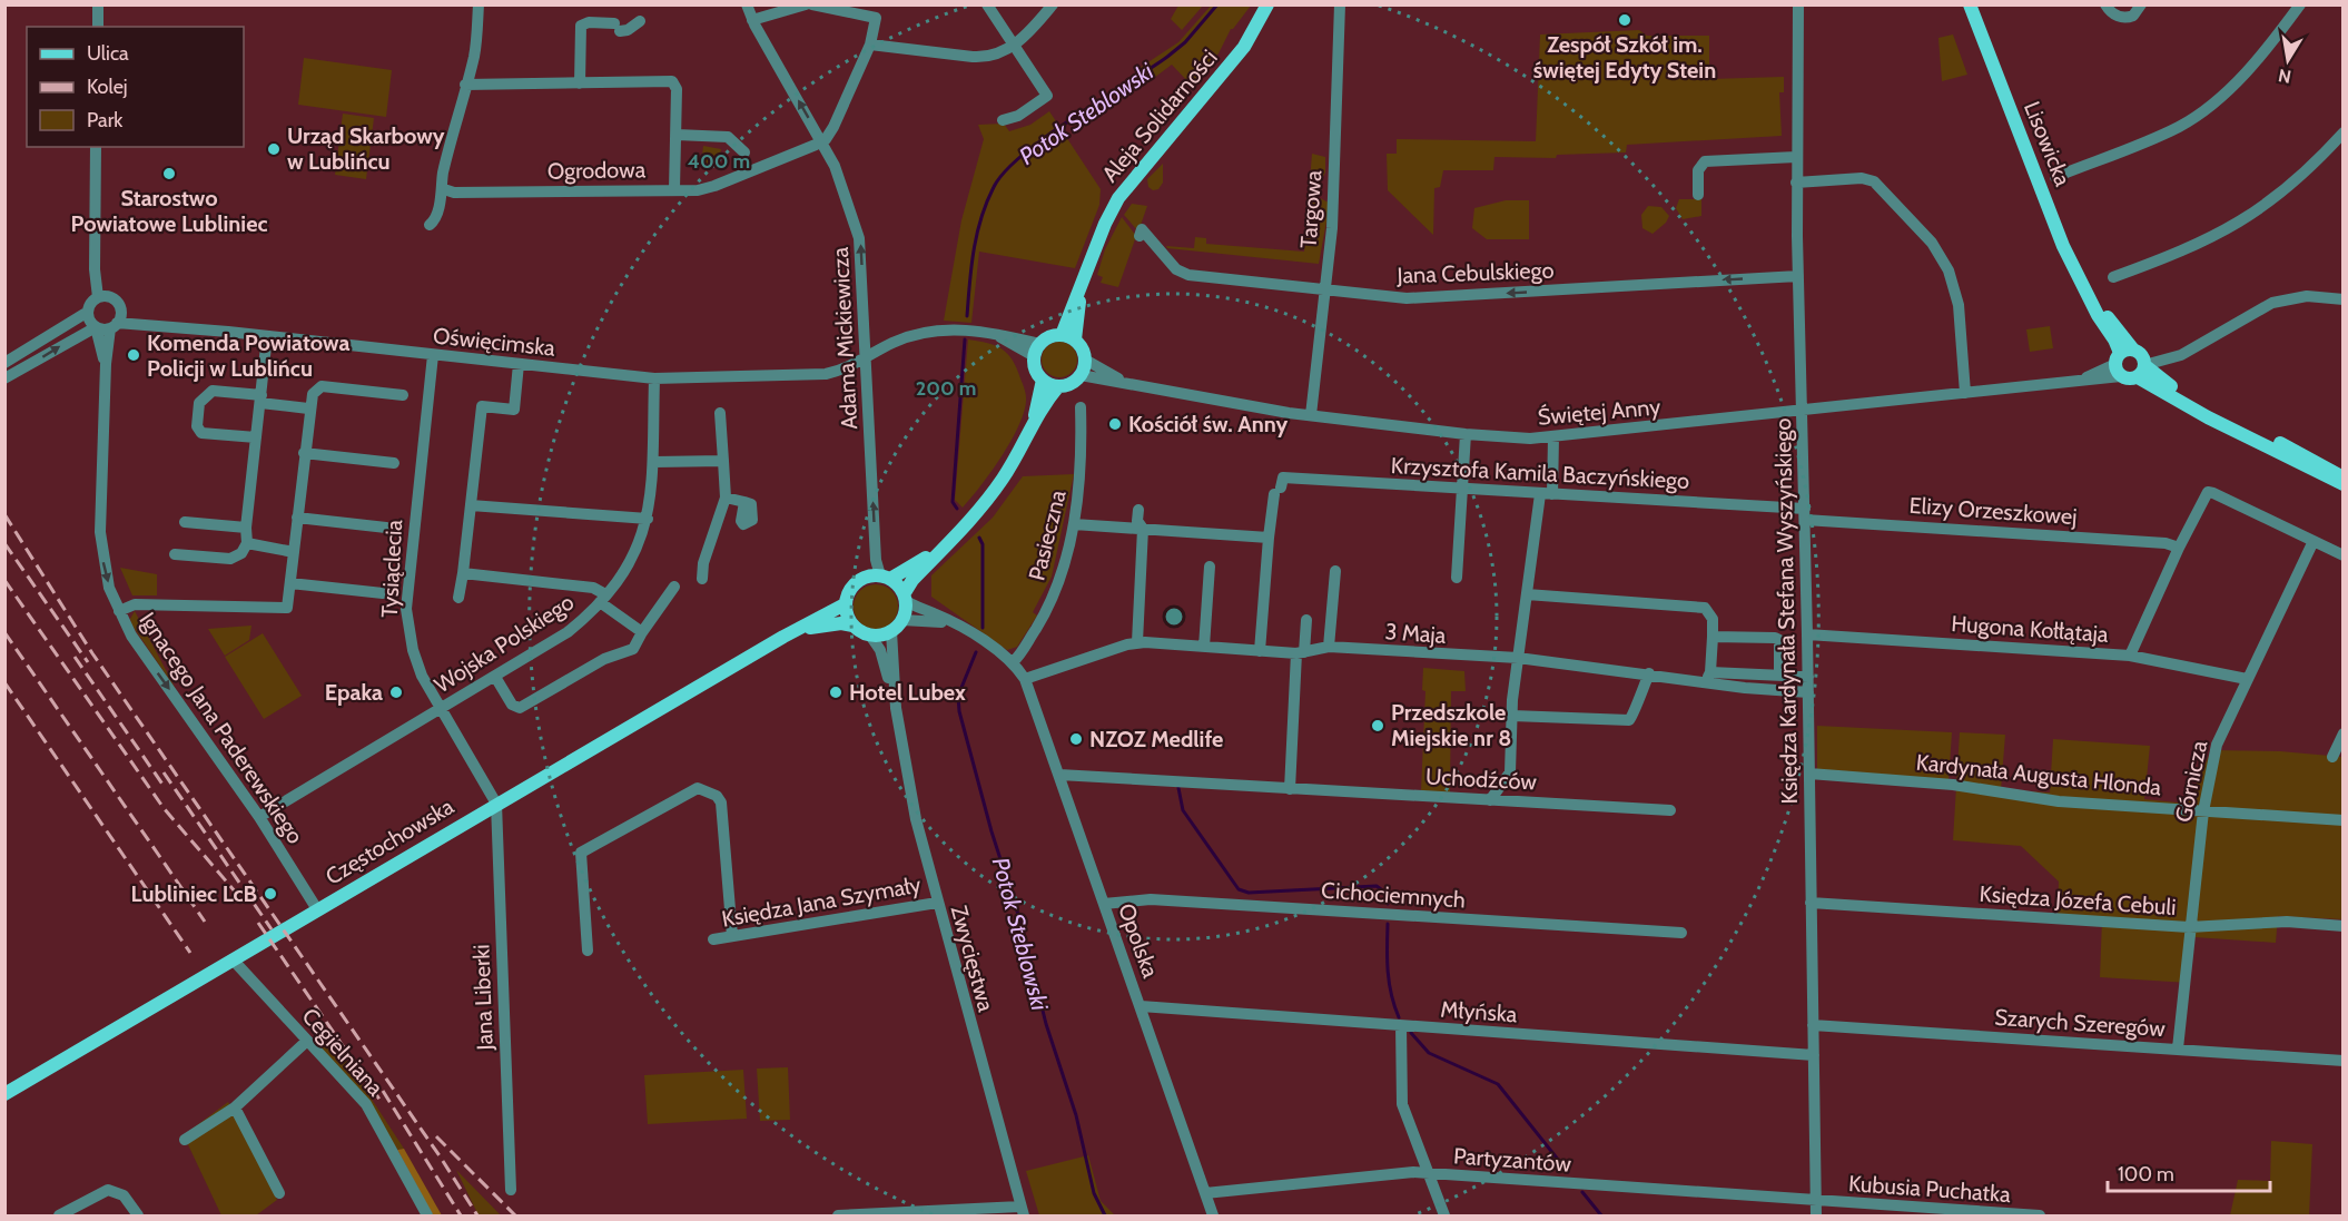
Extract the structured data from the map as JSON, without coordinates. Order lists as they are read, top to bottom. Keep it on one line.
{"streets":{"main road":["Aleja Solidarności","Lisowicka","Częstochowska"],"street":["Ogrodowa","Targowa","Jana Cebulskiego","Adama Mickiewicza","Oświęcimska","Świętej Anny","Krzysztofa Kamila Baczyńskiego","Elizy Orzeszkowej","Pasieczna","Tysiąclecia","Księdza Kardynała Stefana Wyszyńskiego","Hugona Kołłątaja","3 Maja","Wojska Polskiego","Ignacego Jana Paderewskiego","Kardynała Augusta Hlonda","Uchodźców","Górnicza","Cichociemnych","Księdza Józefa Cebuli","Księdza Jana Szymały","Opolska","Zwycięstwa","Jana Liberki","Młyńska","Szarych Szeregów","Cegielniana","Partyzantów","Kubusia Puchatka"]},"crossings":[["Aleja Solidarności","Świętej Anny"],["Lisowicka","Świętej Anny"],["Ogrodowa","Adama Mickiewicza"],["Targowa","Jana Cebulskiego"],["Targowa","Świętej Anny"],["Jana Cebulskiego","Księdza Kardynała Stefana Wyszyńskiego"],["Adama Mickiewicza","Oświęcimska"],["Adama Mickiewicza","Częstochowska"],["Adama Mickiewicza","Zwycięstwa"],["Oświęcimska","Tysiąclecia"],["Oświęcimska","Wojska Polskiego"],["Świętej Anny","Księdza Kardynała Stefana Wyszyńskiego"],["Krzysztofa Kamila Baczyńskiego","Elizy Orzeszkowej"],["Krzysztofa Kamila Baczyńskiego","Księdza Kardynała Stefana Wyszyńskiego"],["Elizy Orzeszkowej","Księdza Kardynała Stefana Wyszyńskiego"],["Tysiąclecia","Wojska Polskiego"],["Tysiąclecia","Częstochowska"],["Tysiąclecia","Jana Liberki"],["Księdza Kardynała Stefana Wyszyńskiego","Hugona Kołłątaja"],["Księdza Kardynała Stefana Wyszyńskiego","3 Maja"],["Księdza Kardynała Stefana Wyszyńskiego","Kardynała Augusta Hlonda"],["Księdza Kardynała Stefana Wyszyńskiego","Księdza Józefa Cebuli"],["Księdza Kardynała Stefana Wyszyńskiego","Młyńska"],["Księdza Kardynała Stefana Wyszyńskiego","Szarych Szeregów"],["Księdza Kardynała Stefana Wyszyńskiego","Partyzantów"],["Księdza Kardynała Stefana Wyszyńskiego","Kubusia Puchatka"],["Hugona Kołłątaja","Górnicza"],["3 Maja","Opolska"],["Wojska Polskiego","Ignacego Jana Paderewskiego"],["Ignacego Jana Paderewskiego","Częstochowska"],["Kardynała Augusta Hlonda","Górnicza"],["Uchodźców","Opolska"],["Górnicza","Księdza Józefa Cebuli"],["Górnicza","Szarych Szeregów"],["Częstochowska","Zwycięstwa"],["Częstochowska","Jana Liberki"],["Częstochowska","Cegielniana"],["Cichociemnych","Opolska"],["Księdza Jana Szymały","Zwycięstwa"],["Opolska","Młyńska"],["Opolska","Partyzantów"],["Partyzantów","Kubusia Puchatka"]],"one_way":["Jana Cebulskiego","Adama Mickiewicza","Ignacego Jana Paderewskiego"],"water":["Potok Steblowski"],"places":["Zespół Szkół im. świętej Edyty Stein","Urząd Skarbowy w Lublińcu","Starostwo Powiatowe Lubliniec","Komenda Powiatowa Policji w Lublińcu","Kościół św. Anny","Epaka","Hotel Lubex","Przedszkole Miejskie nr 8","NZOZ Medlife","Lubliniec LcB"],"legend":["Ulica","Kolej","Park"],"scale_bar":"100 m","north":"bottom","rings":["400 m","200 m"]}
